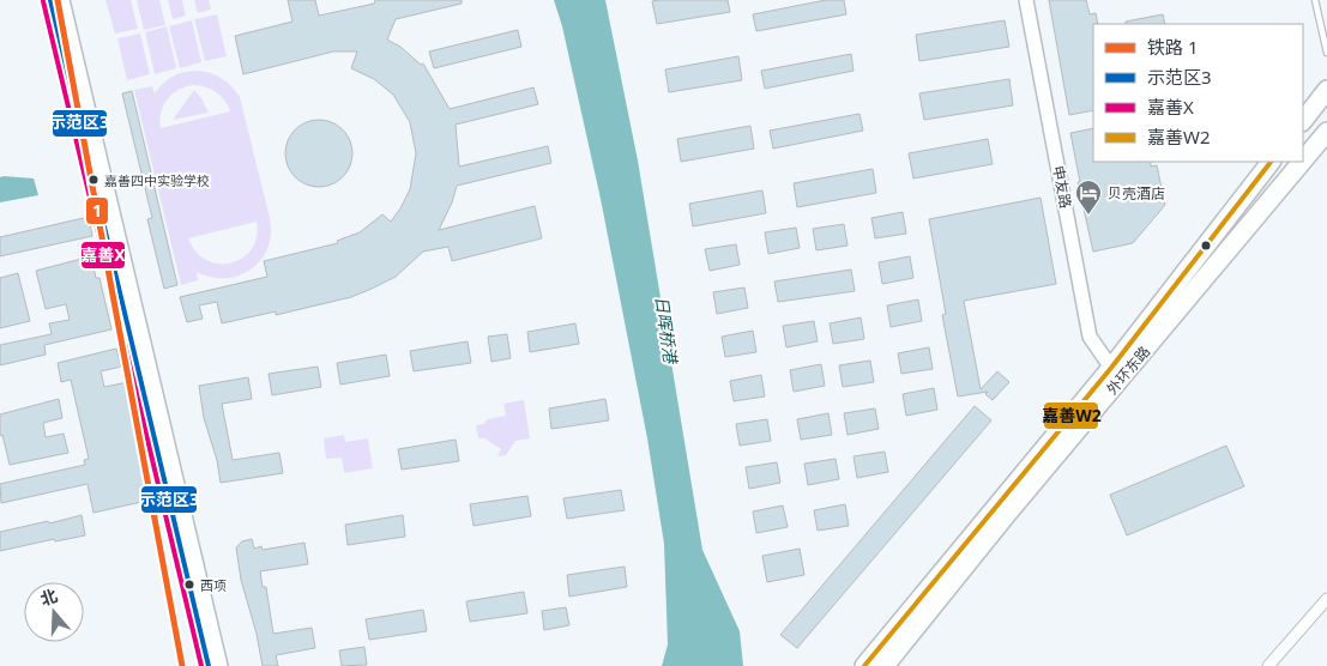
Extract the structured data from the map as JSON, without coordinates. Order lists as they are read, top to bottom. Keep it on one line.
{"streets":{"highway":["外环东路"],"main road":["申友路"]},"crossings":[["申友路","外环东路"]],"water":["日晖桥港"],"places":{"other":["嘉善四中实验学校","西项"],"hotel":["贝壳酒店"]},"lines":["rail line 1","transit line 示范区3","transit line 嘉善X","transit line 嘉善W2"],"legend":["铁路 1","示范区3","嘉善X","嘉善W2"],"north":"top"}
